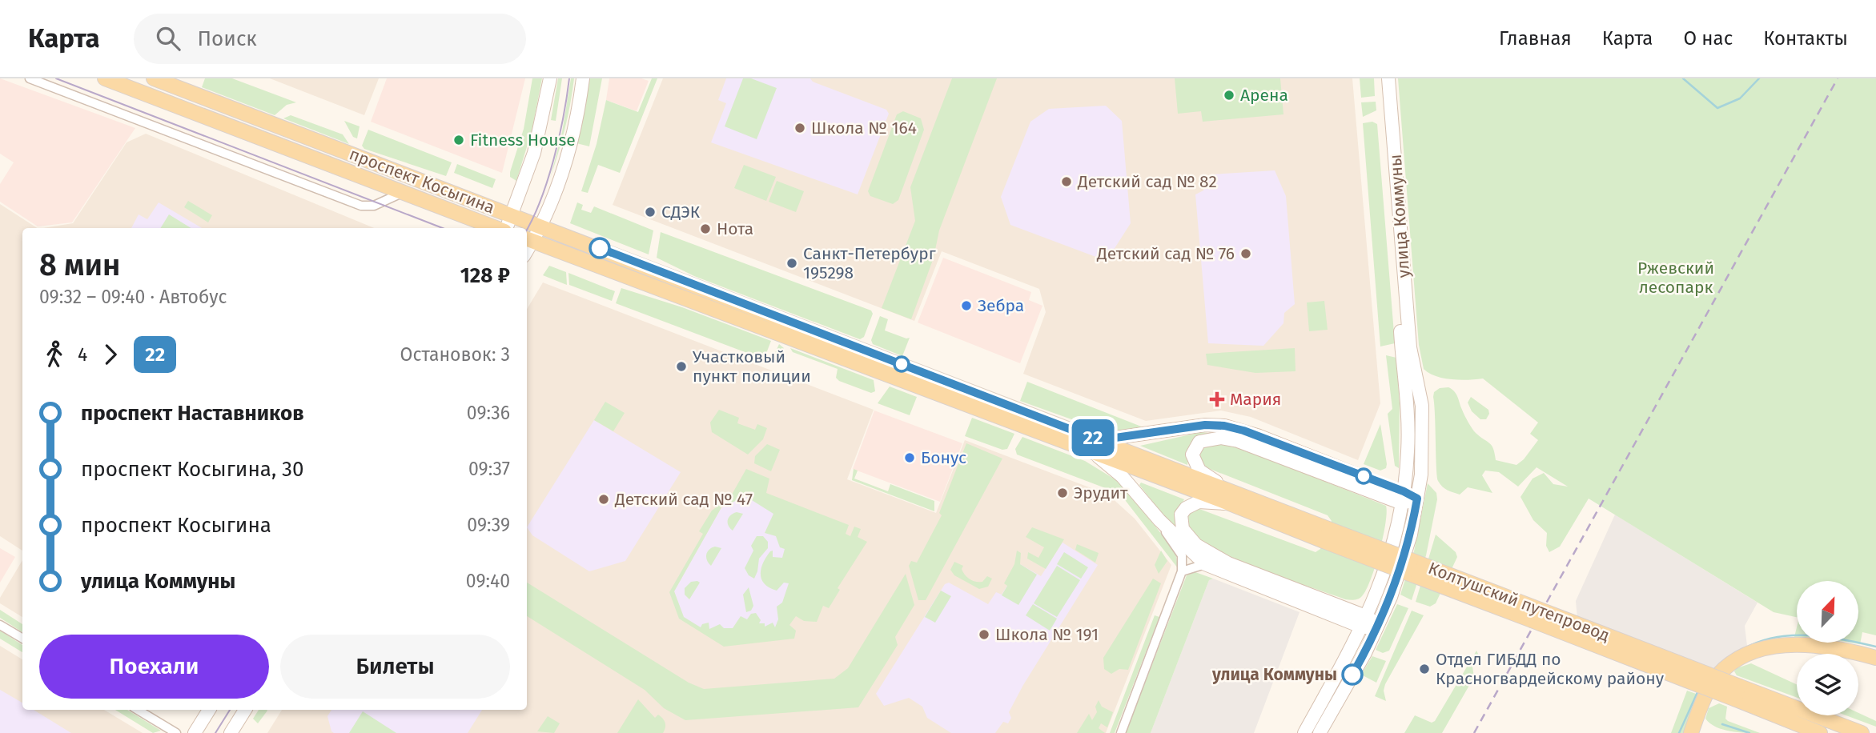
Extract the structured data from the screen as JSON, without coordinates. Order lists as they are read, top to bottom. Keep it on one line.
{"streets":{"main road":["проспект Косыгина","улица Коммуны","Колтушский путепровод"]},"crossings":[["проспект Косыгина","улица Коммуны"],["проспект Косыгина","Колтушский путепровод"]],"parks":["Ржевский лесопарк"],"places":{"other":["Арена","Школа № 164","Fitness House","Детский сад № 82","СДЭК","Нота","Детский сад № 76","Санкт-Петербург 195298","Зебра","Участковый пункт полиции","Бонус","Эрудит","Детский сад № 47","Школа № 191","Отдел ГИБДД по Красногвардейскому району","улица Коммуны"],"health":["Мария"]},"lines":["bus line 22"],"north":"top right","page":{"header":"Карта","search":"Поиск","nav":["Главная","Карта","О нас","Контакты"],"on_map":"22","heading":["8 мин","09:32 – 09:40 · Автобус","128 ₽"],"legs":["4","22","Остановок: 3"],"list":[{"name":"проспект Наставников","value":"09:36"},{"name":"проспект Косыгина, 30","value":"09:37"},{"name":"проспект Косыгина","value":"09:39"},{"name":"улица Коммуны","value":"09:40"}],"buttons":["Поехали","Билеты"]}}
